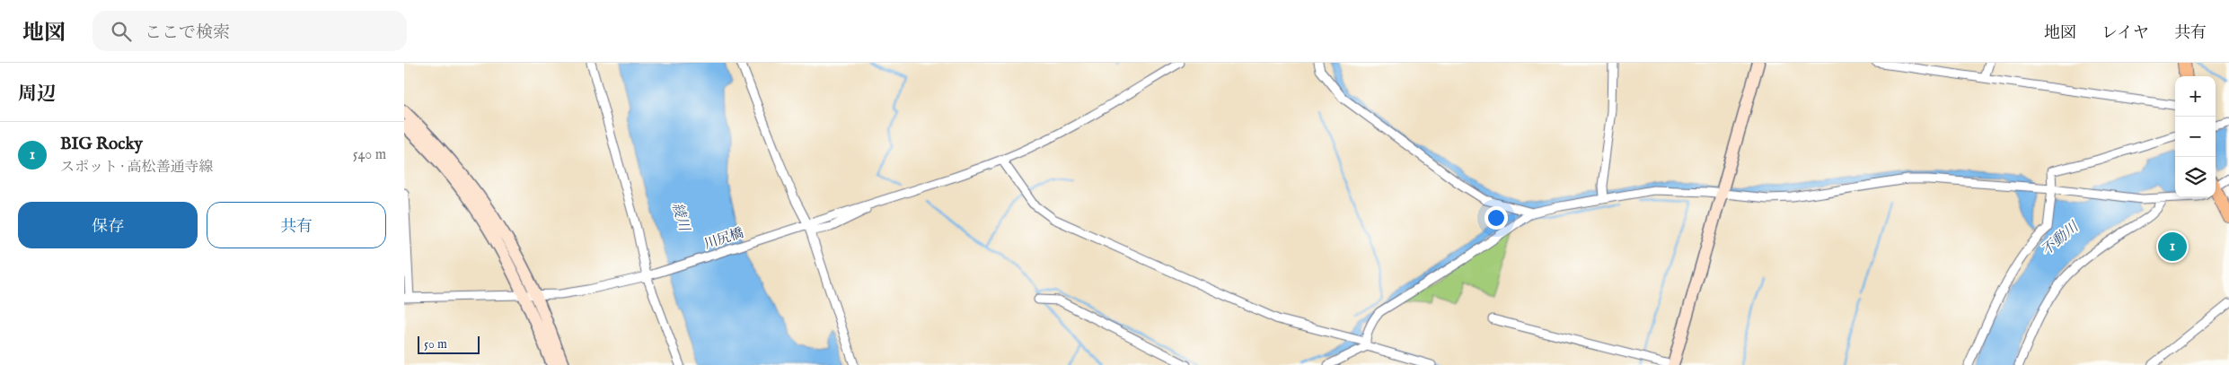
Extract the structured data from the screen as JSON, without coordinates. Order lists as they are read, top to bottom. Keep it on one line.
{"streets":{"street":["川尻橋"]},"water":["綾川","不動川"],"scale_bar":"50 m","page":{"header":"地図","search":"ここで検索","nav":["地図","レイヤ","共有"],"heading":"周辺","map_buttons":["+","−"],"list":[{"mark":"1","name":"BIG Rocky","note":"スポット · 高松善通寺線","value":"540 m"}],"buttons":["保存","共有"],"pins":"1","scale":"50 m"}}
